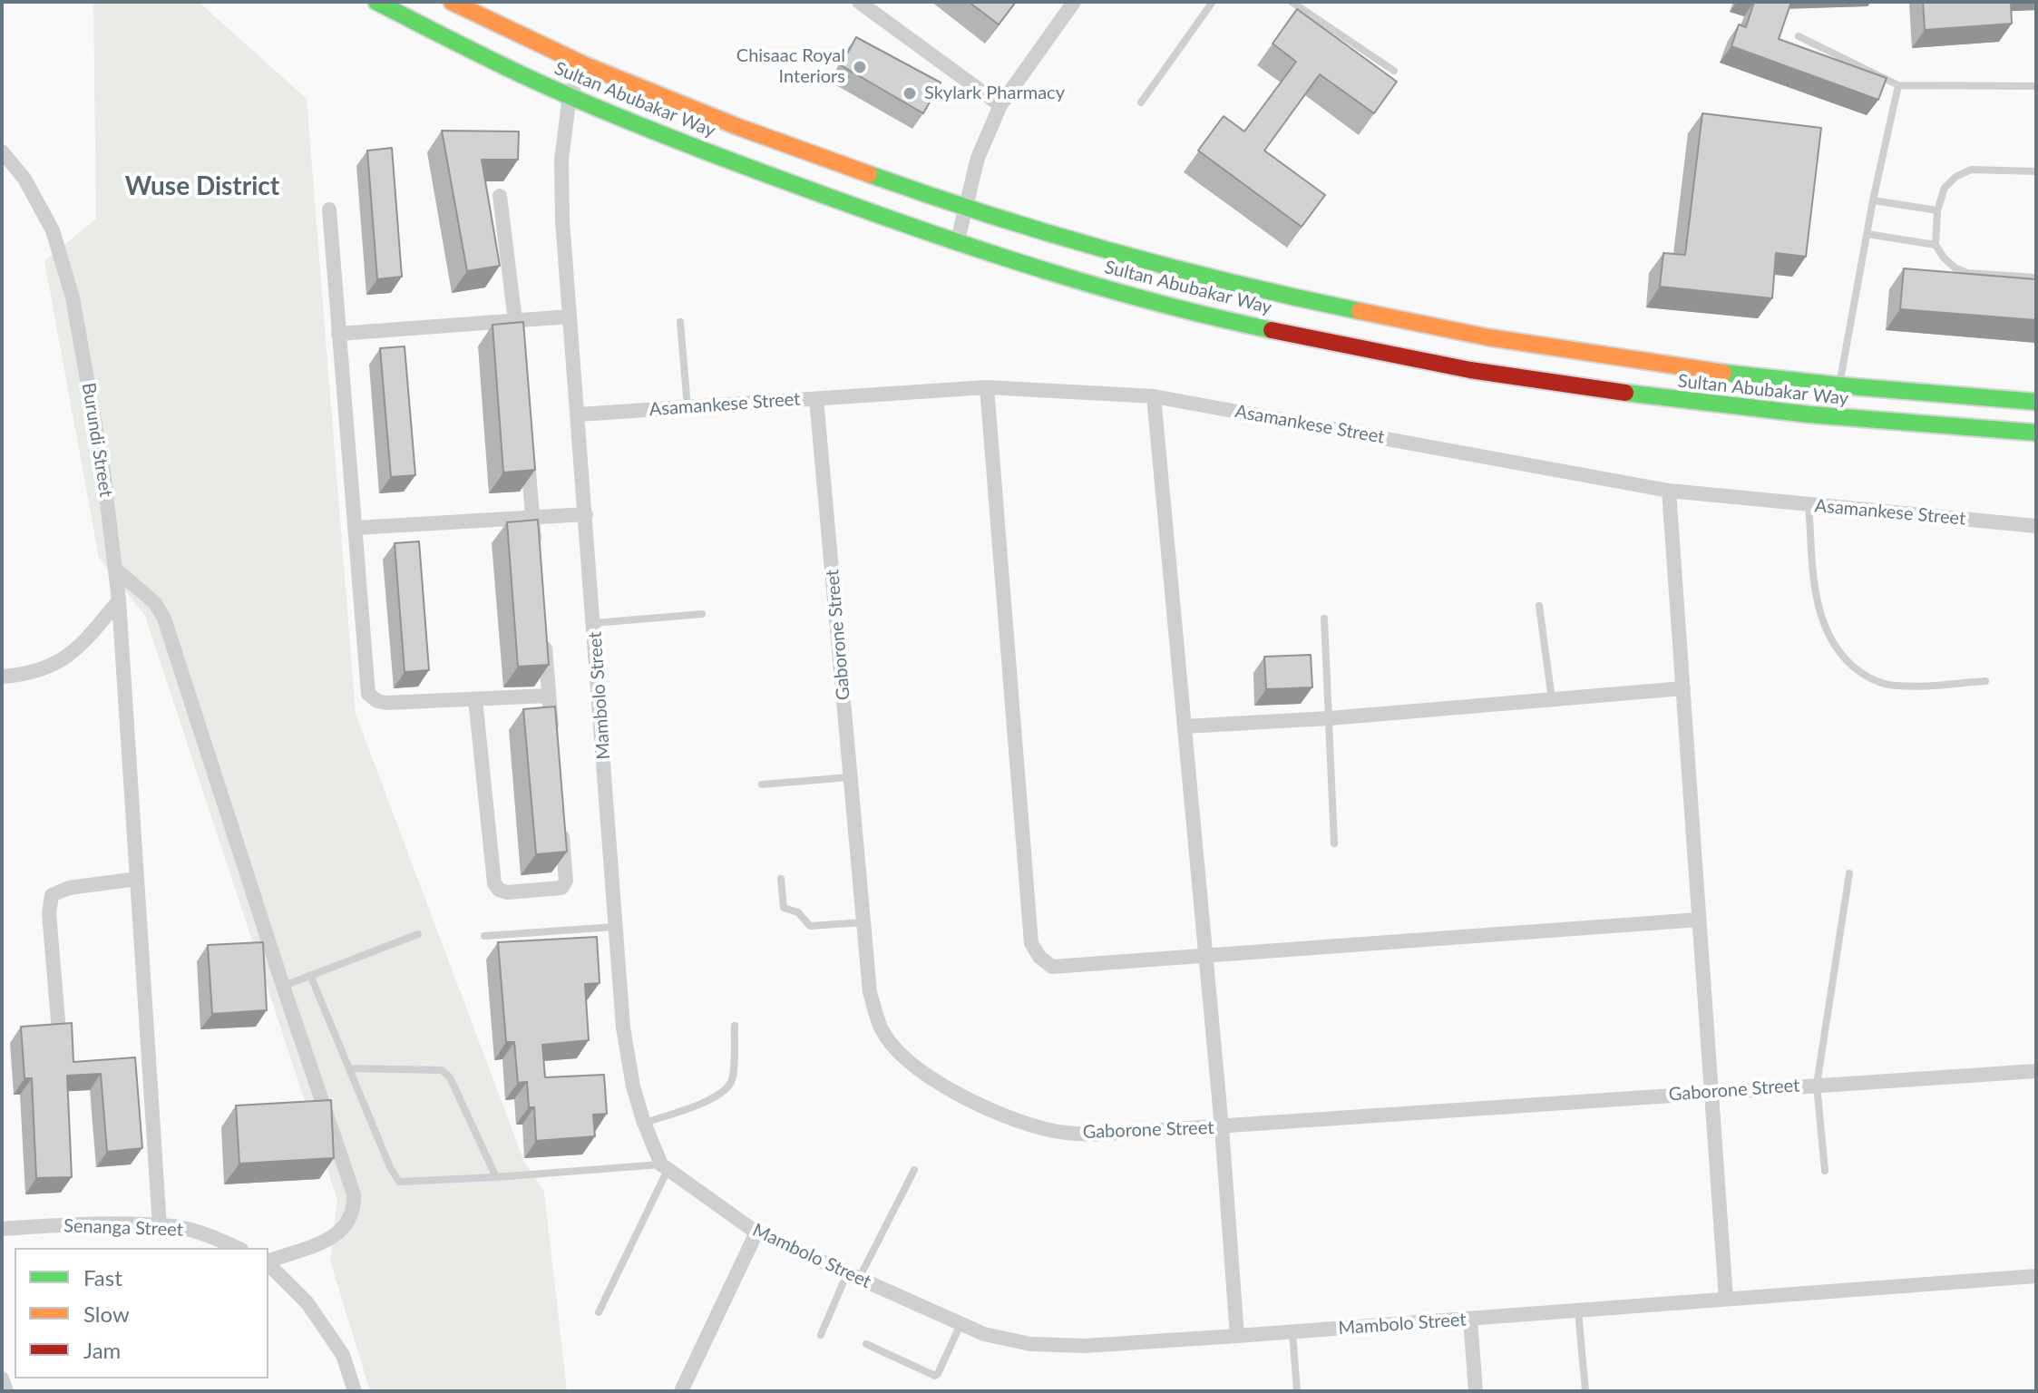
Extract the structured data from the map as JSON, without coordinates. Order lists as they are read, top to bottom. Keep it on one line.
{"streets":{"main road":["Sultan Abubakar Way"],"street":["Asamankese Street","Burundi Street","Gaborone Street","Mambolo Street","Senanga Street"]},"crossings":[["Sultan Abubakar Way","Mambolo Street"],["Asamankese Street","Gaborone Street"],["Asamankese Street","Mambolo Street"],["Burundi Street","Senanga Street"]],"districts":["Wuse District"],"places":["Chisaac Royal Interiors","Skylark Pharmacy"],"legend":["Fast","Slow","Jam"]}
